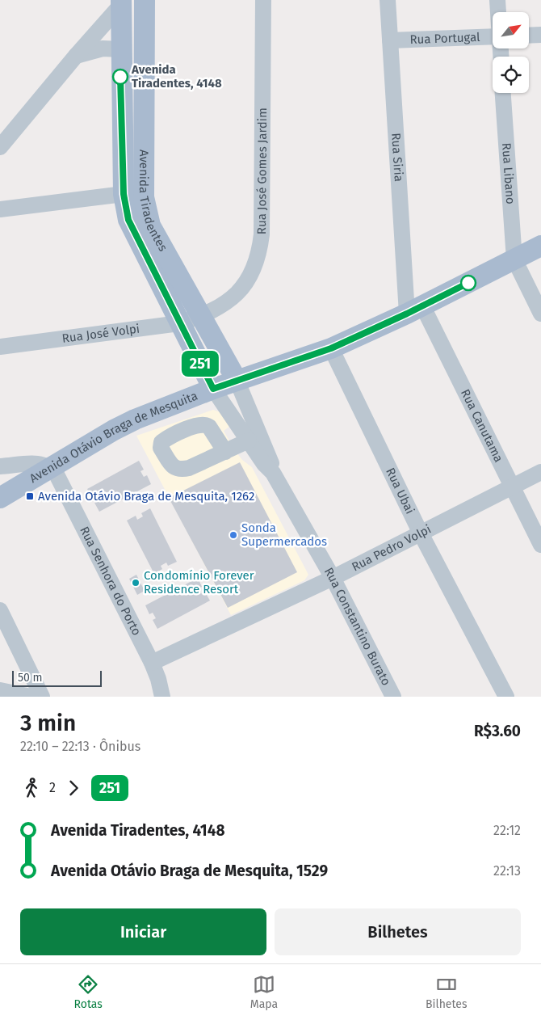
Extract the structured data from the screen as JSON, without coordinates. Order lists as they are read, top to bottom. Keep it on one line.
{"streets":{"main road":["Avenida Tiradentes","Avenida Otávio Braga de Mesquita"],"street":["Rua Portugal","Rua Siria","Rua José Gomes Jardim","Rua Libano","Rua José Volpi","Rua Canutama","Rua Ubai","Rua Pedro Volpi","Rua Senhora do Porto","Rua Constantino Burato"]},"crossings":[["Rua Portugal","Rua Siria"],["Rua Siria","Rua Canutama"],["Rua Siria","Avenida Otávio Braga de Mesquita"],["Rua José Gomes Jardim","Avenida Tiradentes"],["Rua José Gomes Jardim","Rua José Volpi"],["Rua Libano","Avenida Otávio Braga de Mesquita"],["Avenida Tiradentes","Rua José Volpi"],["Avenida Tiradentes","Avenida Otávio Braga de Mesquita"],["Avenida Tiradentes","Rua Constantino Burato"],["Rua Canutama","Avenida Otávio Braga de Mesquita"],["Rua Canutama","Rua Pedro Volpi"],["Avenida Otávio Braga de Mesquita","Rua Ubai"],["Avenida Otávio Braga de Mesquita","Rua Senhora do Porto"],["Avenida Otávio Braga de Mesquita","Rua Constantino Burato"],["Rua Ubai","Rua Pedro Volpi"],["Rua Pedro Volpi","Rua Senhora do Porto"],["Rua Pedro Volpi","Rua Constantino Burato"]],"places":{"other":["Avenida Tiradentes, 4148","Sonda Supermercados","Condomínio Forever Residence Resort"],"transit":["Avenida Otávio Braga de Mesquita, 1262"]},"lines":["bus line 251"],"scale_bar":"50 m","north":"top right","page":{"on_map":"251","scale":"50 m","heading":["3 min","22:10 – 22:13 · Ônibus","R$3.60"],"legs":["2","251"],"list":[{"name":"Avenida Tiradentes, 4148","value":"22:12"},{"name":"Avenida Otávio Braga de Mesquita, 1529","value":"22:13"}],"buttons":["Iniciar","Bilhetes"],"tabs":["Rotas","Mapa","Bilhetes"]}}
